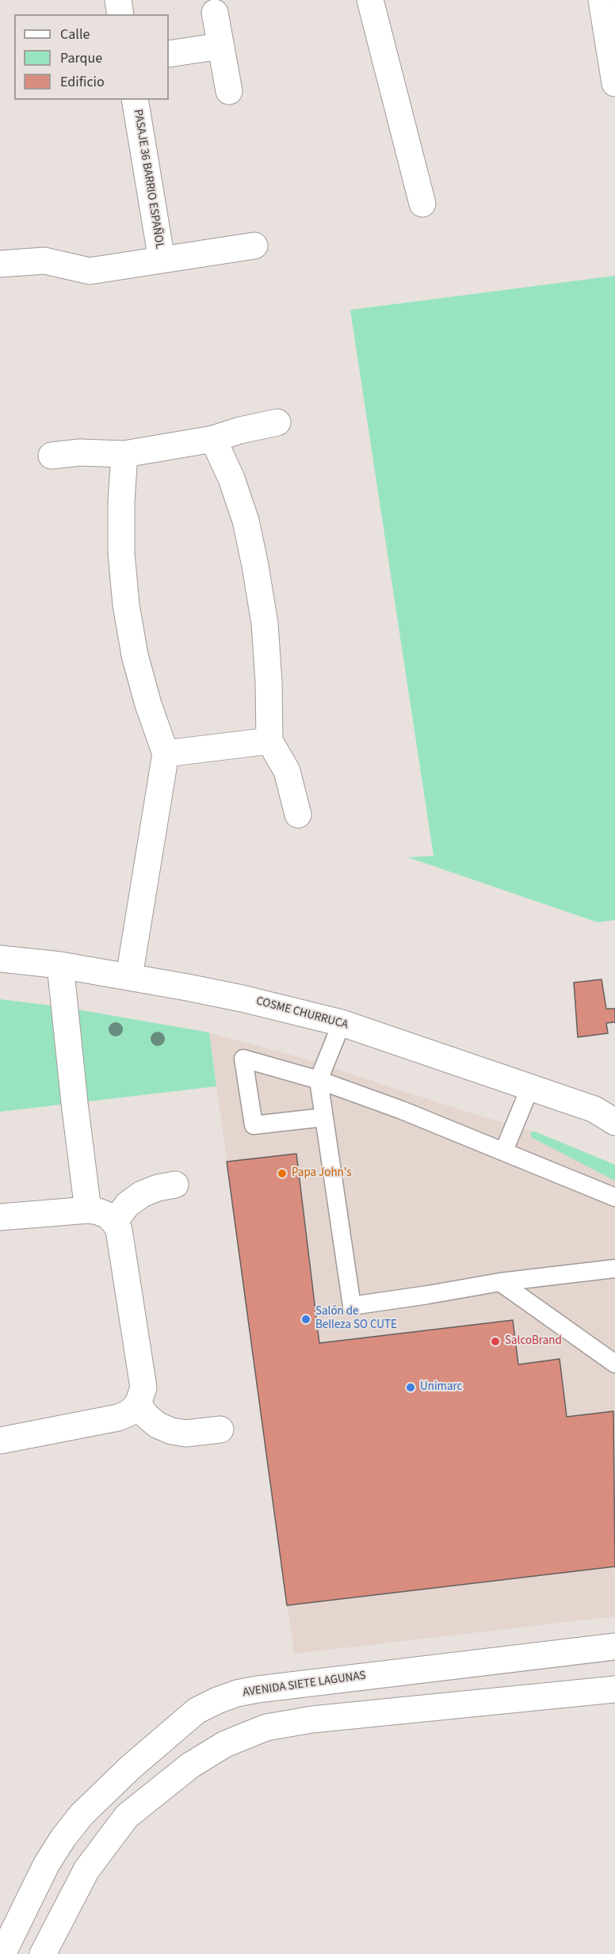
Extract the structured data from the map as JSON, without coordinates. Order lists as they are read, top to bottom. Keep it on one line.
{"streets":{"street":["PASAJE 36 BARRIO ESPAÑOL","COSME CHURRUCA","AVENIDA SIETE LAGUNAS"]},"places":["Papa John's","Salón de Belleza SO CUTE","SalcoBrand","Unimarc"],"legend":["Calle","Parque","Edificio"]}
